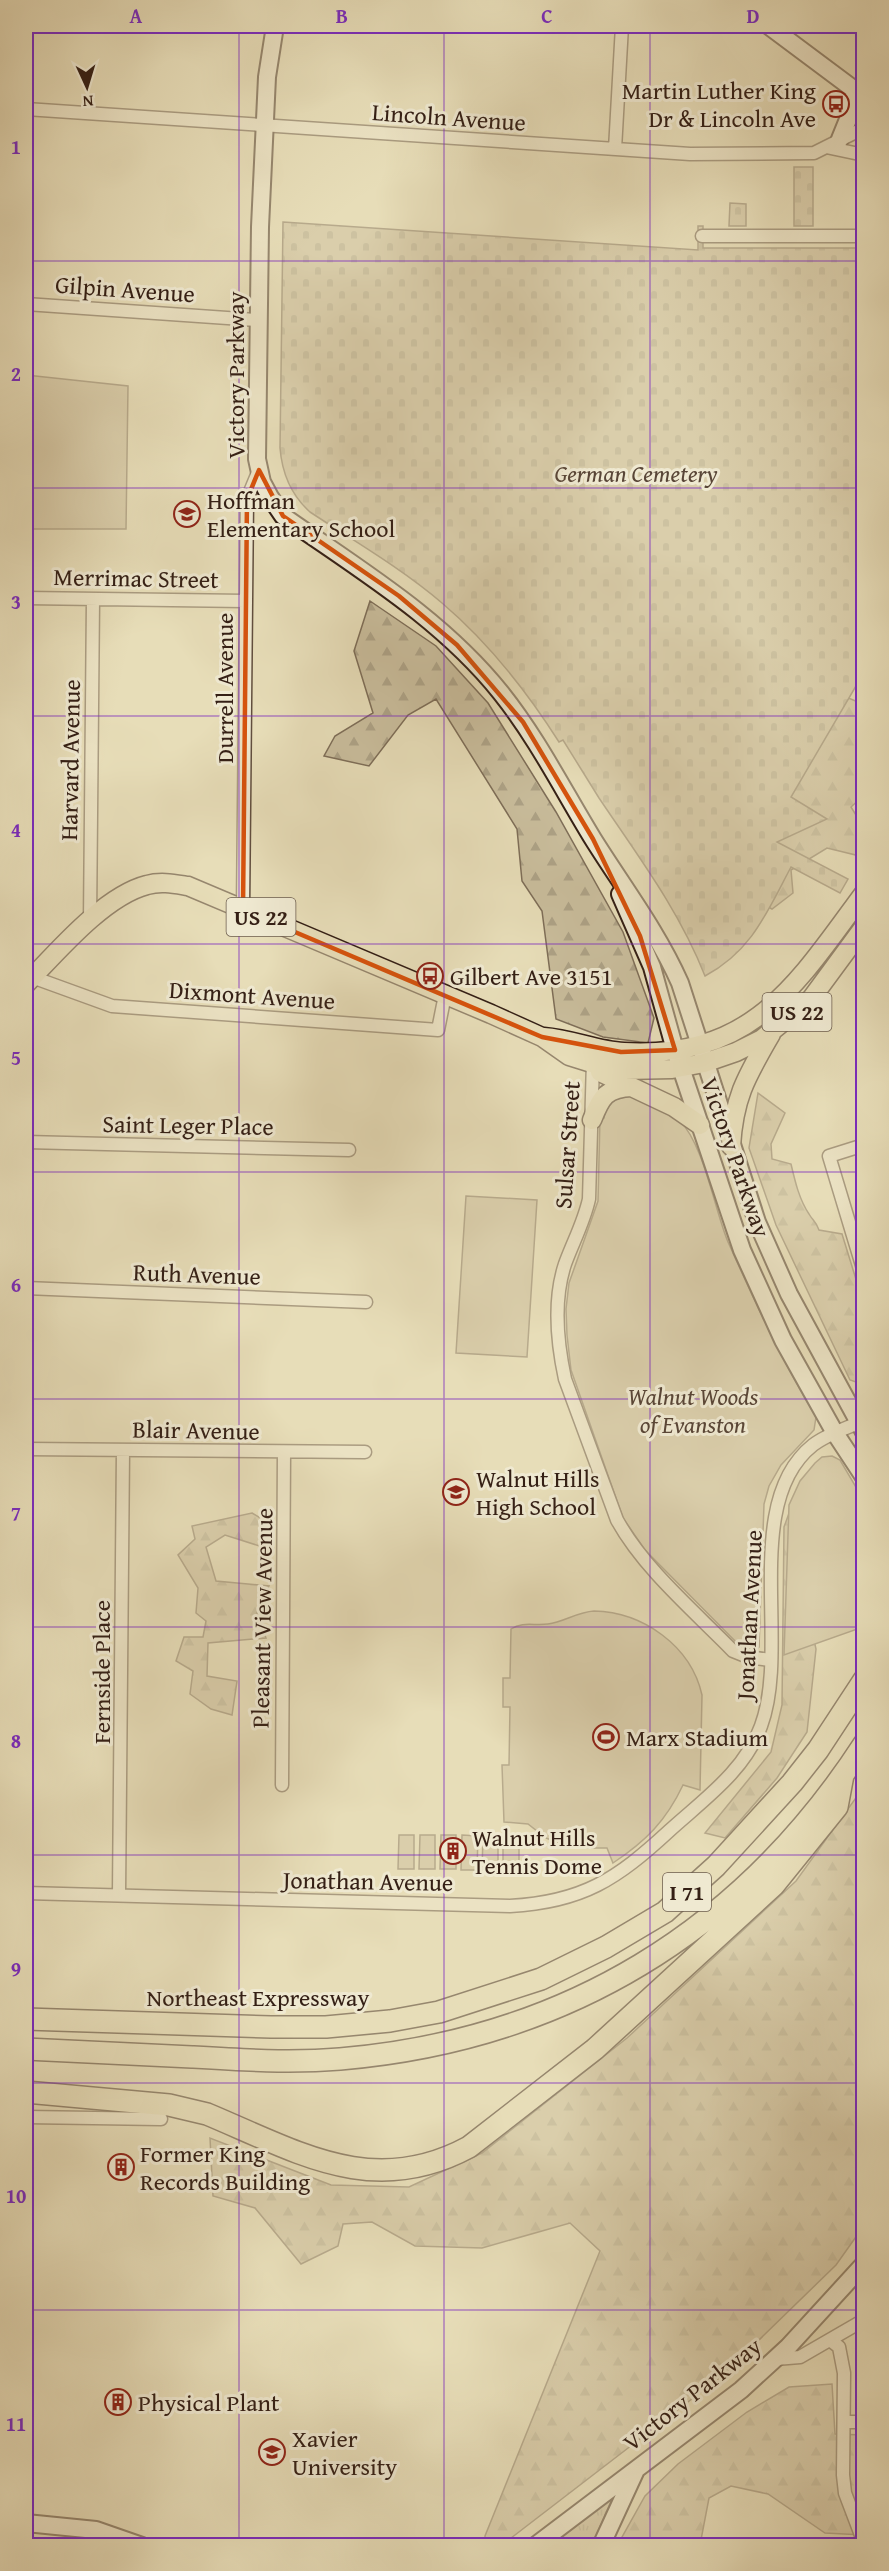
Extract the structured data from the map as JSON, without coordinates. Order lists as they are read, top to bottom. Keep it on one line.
{"streets":{"highway":["I 71","Northeast Expressway"],"main road":["US 22"],"street":["Lincoln Avenue","Gilpin Avenue","Victory Parkway","Merrimac Street","Durrell Avenue","Harvard Avenue","Dixmont Avenue","Saint Leger Place","Sulsar Street","Ruth Avenue","Blair Avenue","Jonathan Avenue","Pleasant View Avenue","Fernside Place"]},"crossings":[["Lincoln Avenue","Victory Parkway"],["Gilpin Avenue","Victory Parkway"],["Victory Parkway","Durrell Avenue"],["Victory Parkway","US 22"],["Victory Parkway","Jonathan Avenue"],["Merrimac Street","Durrell Avenue"],["Merrimac Street","Harvard Avenue"],["Durrell Avenue","US 22"],["Harvard Avenue","US 22"],["US 22","Dixmont Avenue"],["US 22","Sulsar Street"],["Sulsar Street","Jonathan Avenue"],["Blair Avenue","Pleasant View Avenue"],["Blair Avenue","Fernside Place"],["Jonathan Avenue","Fernside Place"]],"parks":["German Cemetery","Walnut Woods of Evanston"],"places":{"bus stop":["Martin Luther King Dr & Lincoln Ave","Gilbert Ave 3151"],"school or university":["Hoffman Elementary School","Walnut Hills High School","Xavier University"],"sports":["Marx Stadium"],"building":["Walnut Hills Tennis Dome","Former King Records Building","Physical Plant"]},"north":"bottom","grid":{"columns":["A","B","C","D"],"rows":["1","2","3","4","5","6","7","8","9","10","11"]}}
